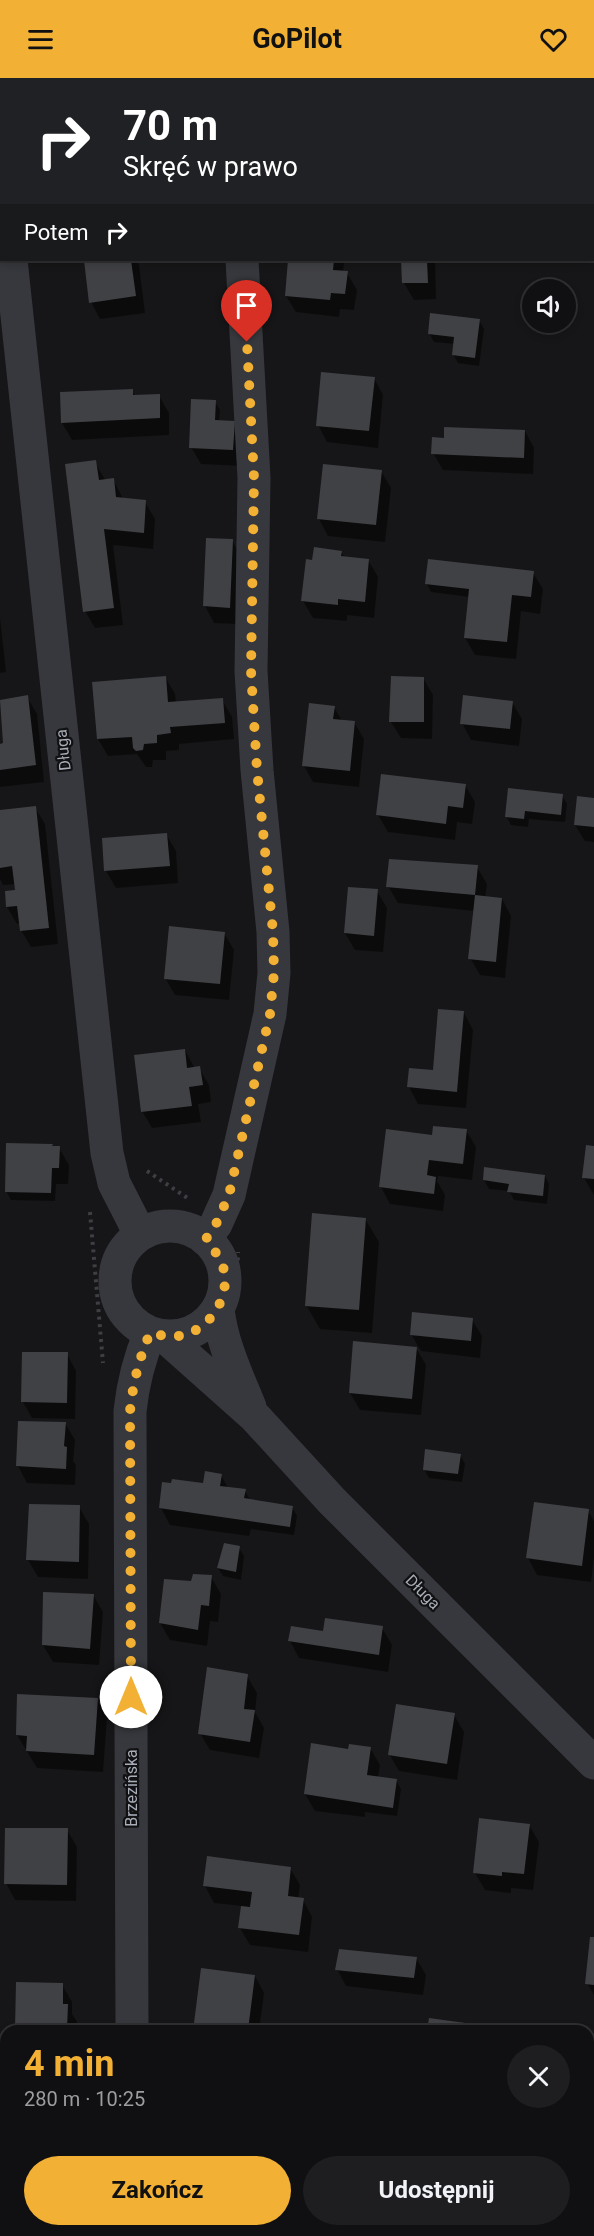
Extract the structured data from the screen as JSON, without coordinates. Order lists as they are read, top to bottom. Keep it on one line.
{"streets":{"street":["Długa","Brzezińska"]},"crossings":[["Długa","Brzezińska"]],"page":{"header":"GoPilot","turn":["70 m","Skręć w prawo"],"then":"Potem","heading":["4 min","280 m · 10:25"],"buttons":["Zakończ","Udostępnij"]}}
